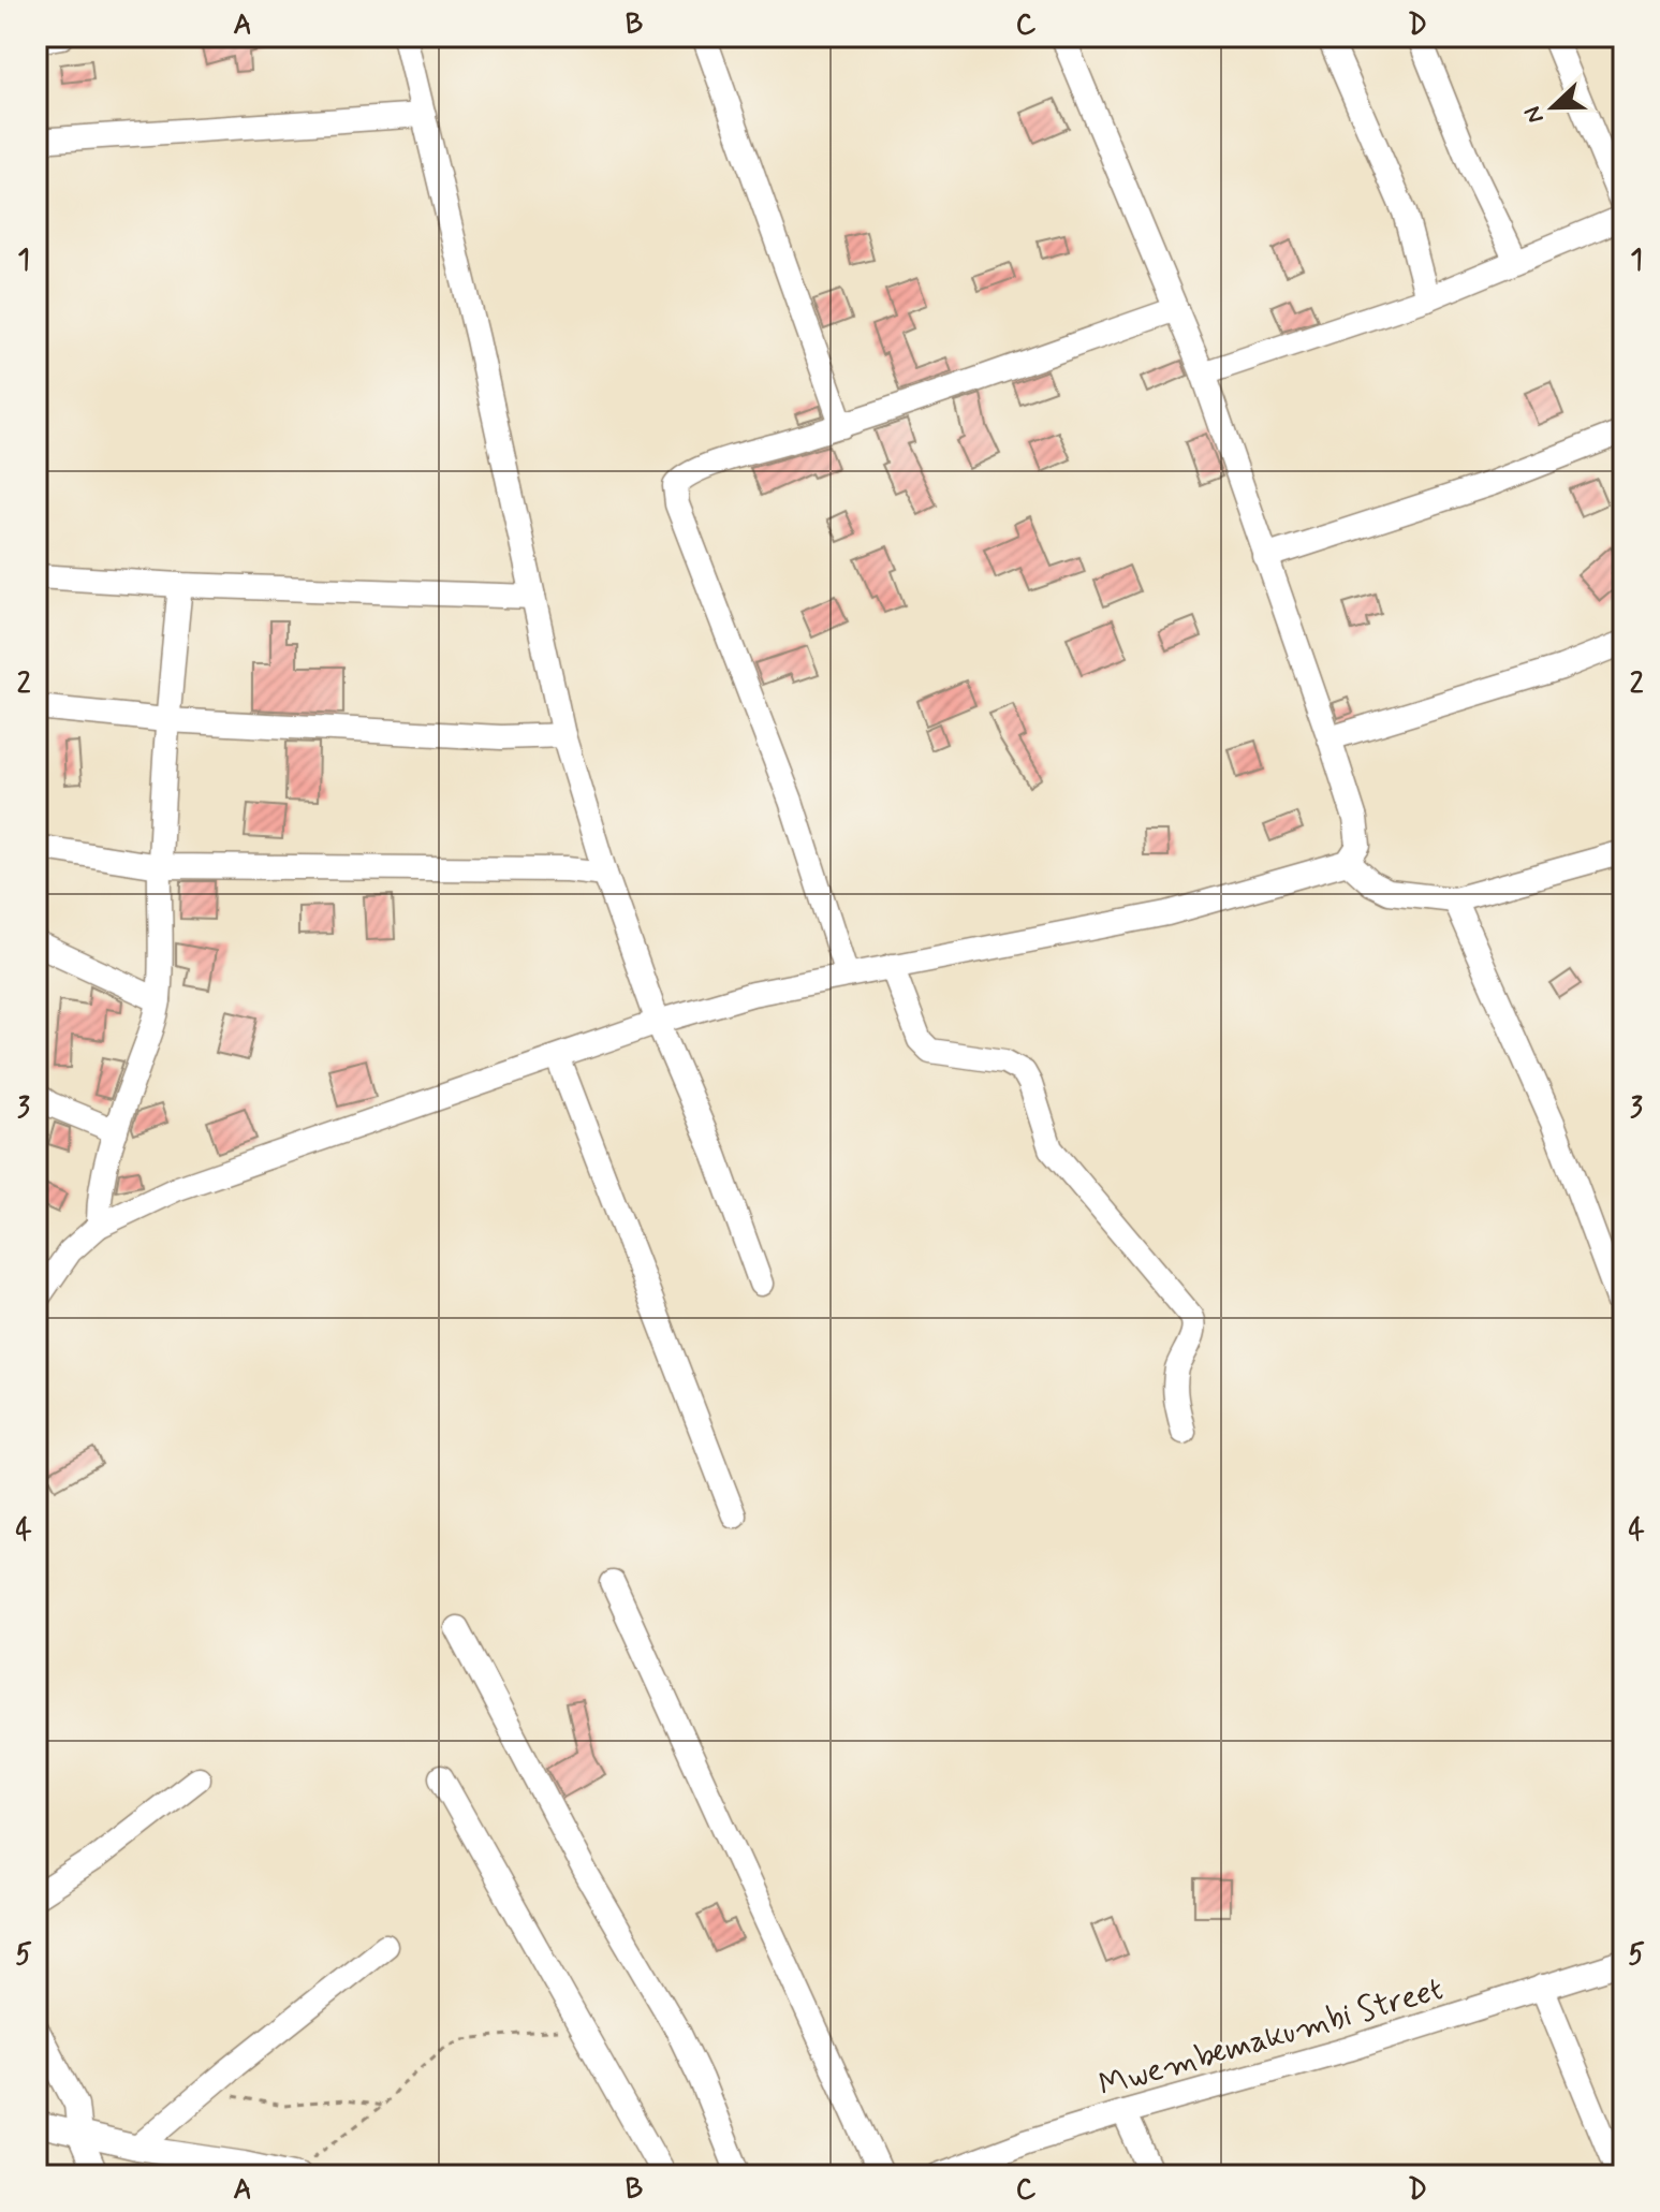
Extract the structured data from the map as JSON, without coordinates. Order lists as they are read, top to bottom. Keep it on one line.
{"streets":{"street":["Mwembemakumbi Street"]},"north":"left","grid":{"columns":["A","B","C","D"],"rows":["1","2","3","4","5"]}}
